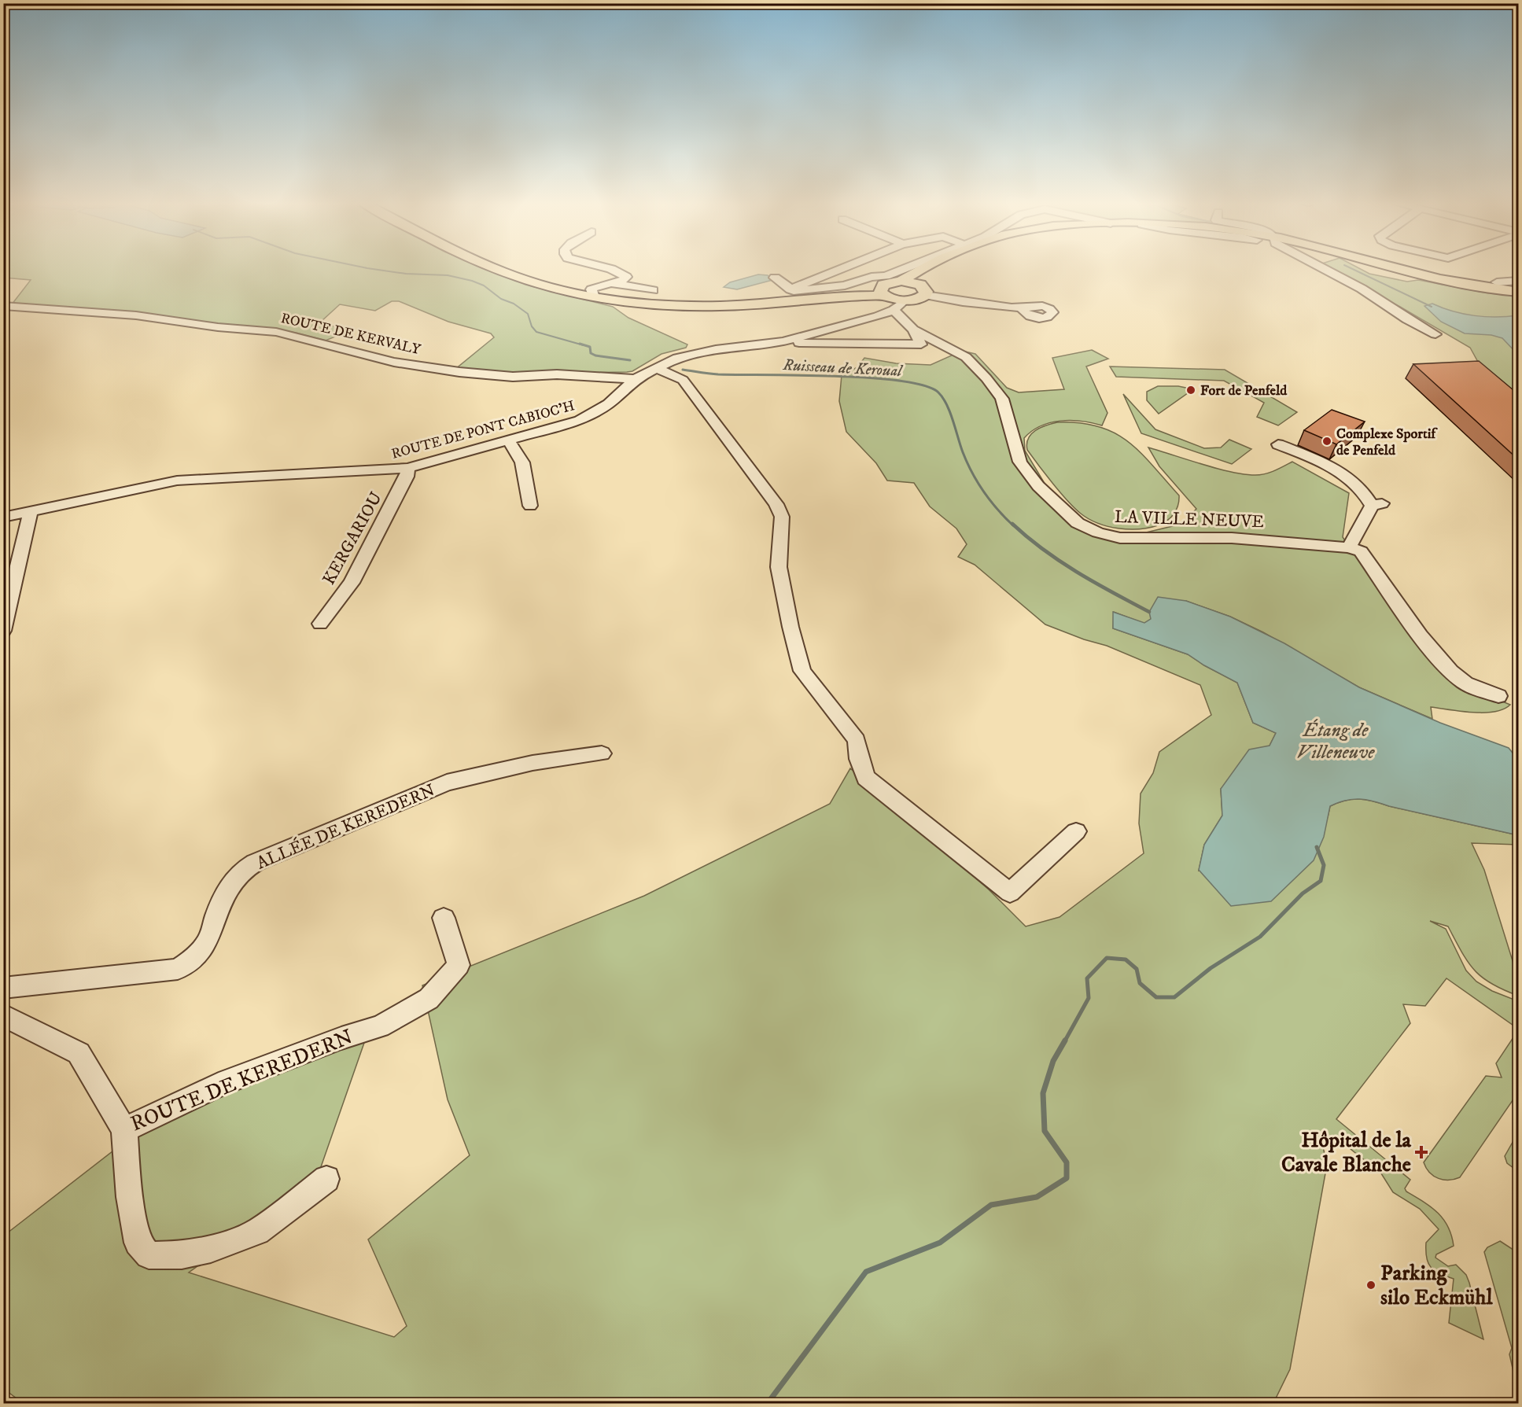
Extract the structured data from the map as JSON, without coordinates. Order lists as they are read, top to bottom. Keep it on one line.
{"streets":{"street":["ROUTE DE KERVALY","ROUTE DE PONT CABIOC'H","LA VILLE NEUVE","KERGARIOU","ALLÉE DE KEREDERN","ROUTE DE KEREDERN"]},"crossings":[["ROUTE DE KERVALY","ROUTE DE PONT CABIOC'H"],["ROUTE DE PONT CABIOC'H","LA VILLE NEUVE"],["ROUTE DE PONT CABIOC'H","KERGARIOU"]],"water":["Ruisseau de Keroual","Étang de Villeneuve"],"places":{"other":["Fort de Penfeld","Complexe Sportif de Penfeld","Parking silo Eckmühl"],"health":["Hôpital de la Cavale Blanche"]}}
